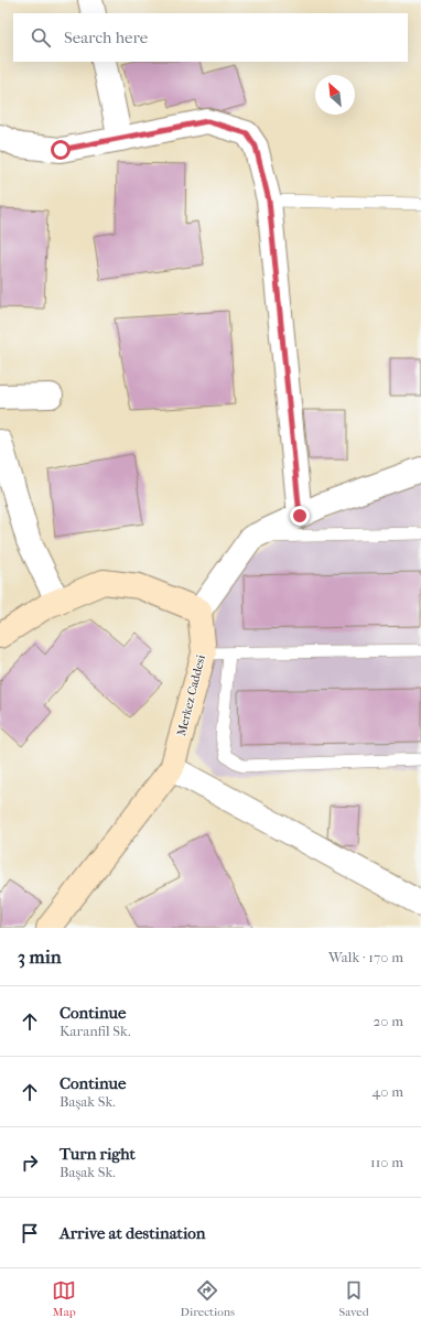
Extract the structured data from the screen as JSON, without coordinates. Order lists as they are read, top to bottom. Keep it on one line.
{"streets":{"street":["Merkez Caddesi"]},"north":"top left","page":{"search":"Search here","heading":["3 min","Walk · 170 m"],"list":[["Continue","Karanfil Sk.","20 m"],["Continue","Başak Sk.","40 m"],["Turn right","Başak Sk.","110 m"],"Arrive at destination"],"nav":["Map","Directions","Saved"]}}
